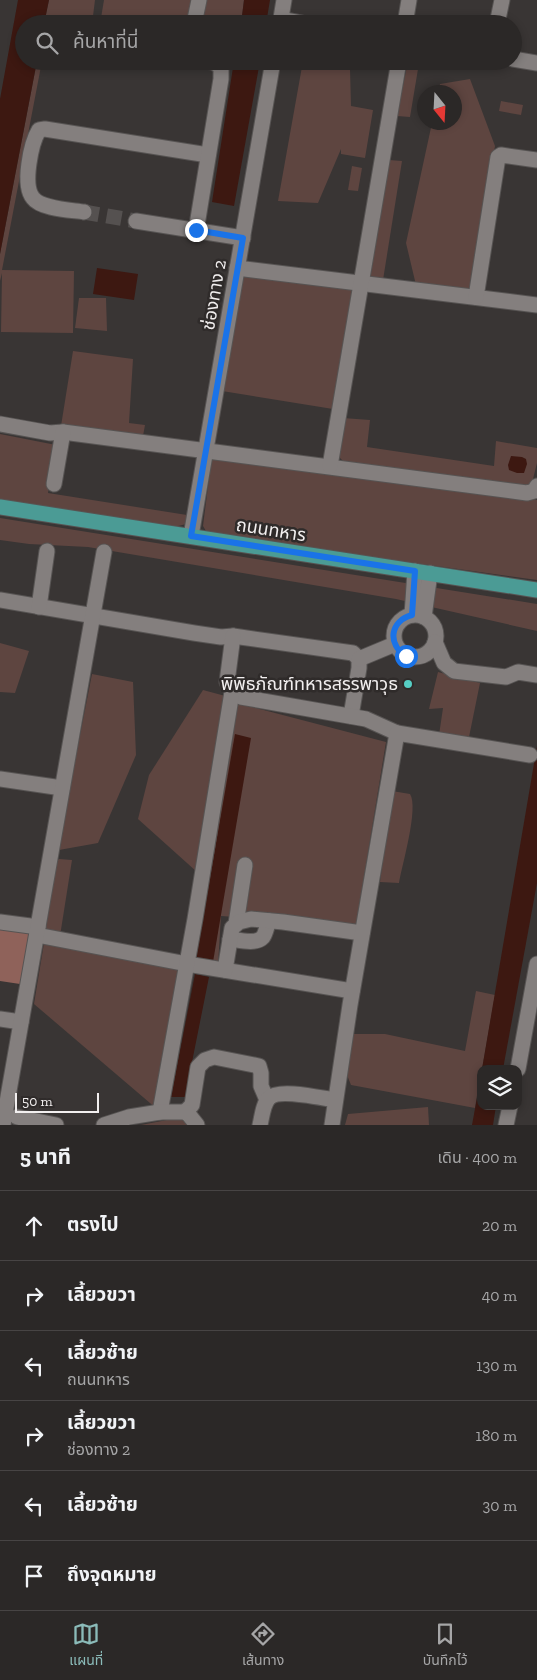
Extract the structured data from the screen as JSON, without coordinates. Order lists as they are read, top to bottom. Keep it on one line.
{"streets":{"main road":["ถนนทหาร"],"lane":["ช่องทาง 2"]},"crossings":[["ช่องทาง 2","ถนนทหาร"]],"places":["พิพิธภัณฑ์ทหารสรรพาวุธ"],"scale_bar":"50 m","north":"bottom","page":{"search":"ค้นหาที่นี่","scale":"50 m","heading":["5 นาที","เดิน · 400 m"],"list":[["ตรงไป","20 m"],["เลี้ยวขวา","40 m"],["เลี้ยวซ้าย","ถนนทหาร","130 m"],["เลี้ยวขวา","ช่องทาง 2","180 m"],["เลี้ยวซ้าย","30 m"],"ถึงจุดหมาย"],"nav":["แผนที่","เส้นทาง","บันทึกไว้"]}}
